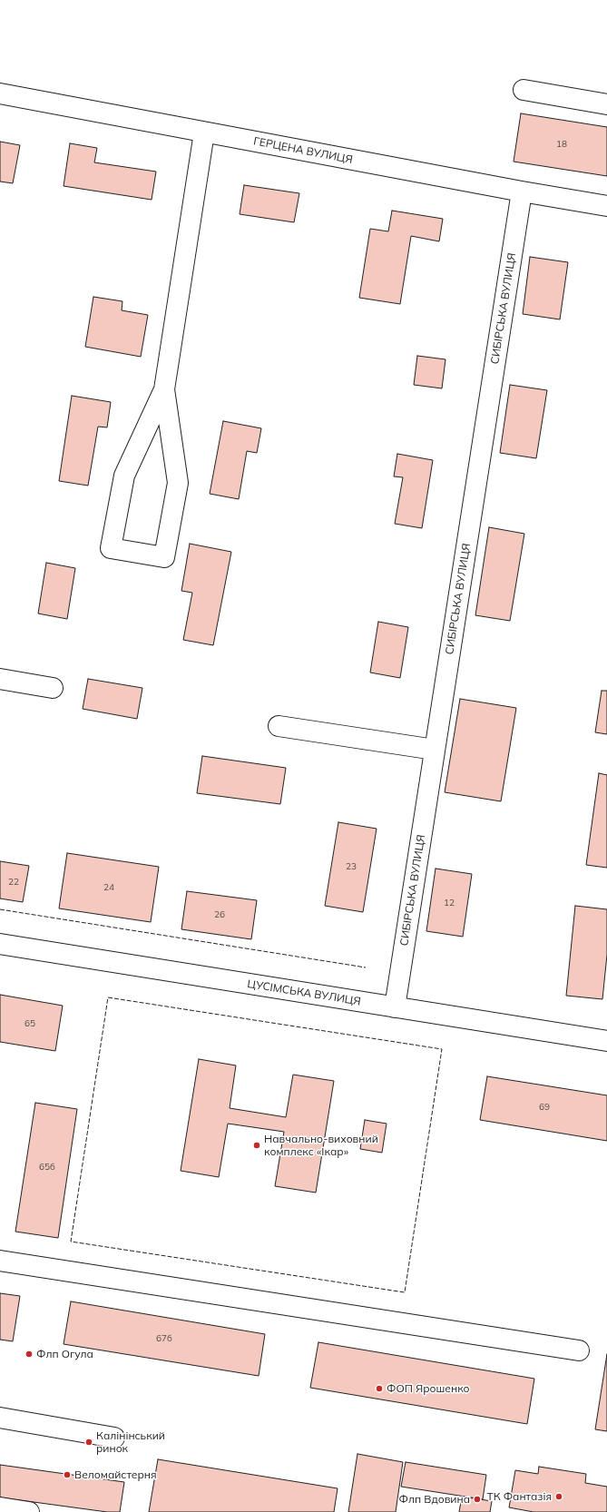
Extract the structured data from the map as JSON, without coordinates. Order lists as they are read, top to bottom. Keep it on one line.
{"streets":{"street":["ГЕРЦЕНА ВУЛИЦЯ","СИБІРСЬКА ВУЛИЦЯ","ЦУСІМСЬКА ВУЛИЦЯ"]},"crossings":[["ГЕРЦЕНА ВУЛИЦЯ","СИБІРСЬКА ВУЛИЦЯ"],["СИБІРСЬКА ВУЛИЦЯ","ЦУСІМСЬКА ВУЛИЦЯ"]],"places":["Навчально-виховний комплекс «Ікар»","Флп Огула","ФОП Ярошенко","Калінінський ринок","Веломайстерня","ТК Фантазія","Флп Вдовина"],"house_numbers":["18","23","22","24","12","26","65","69","65б","67б"]}
